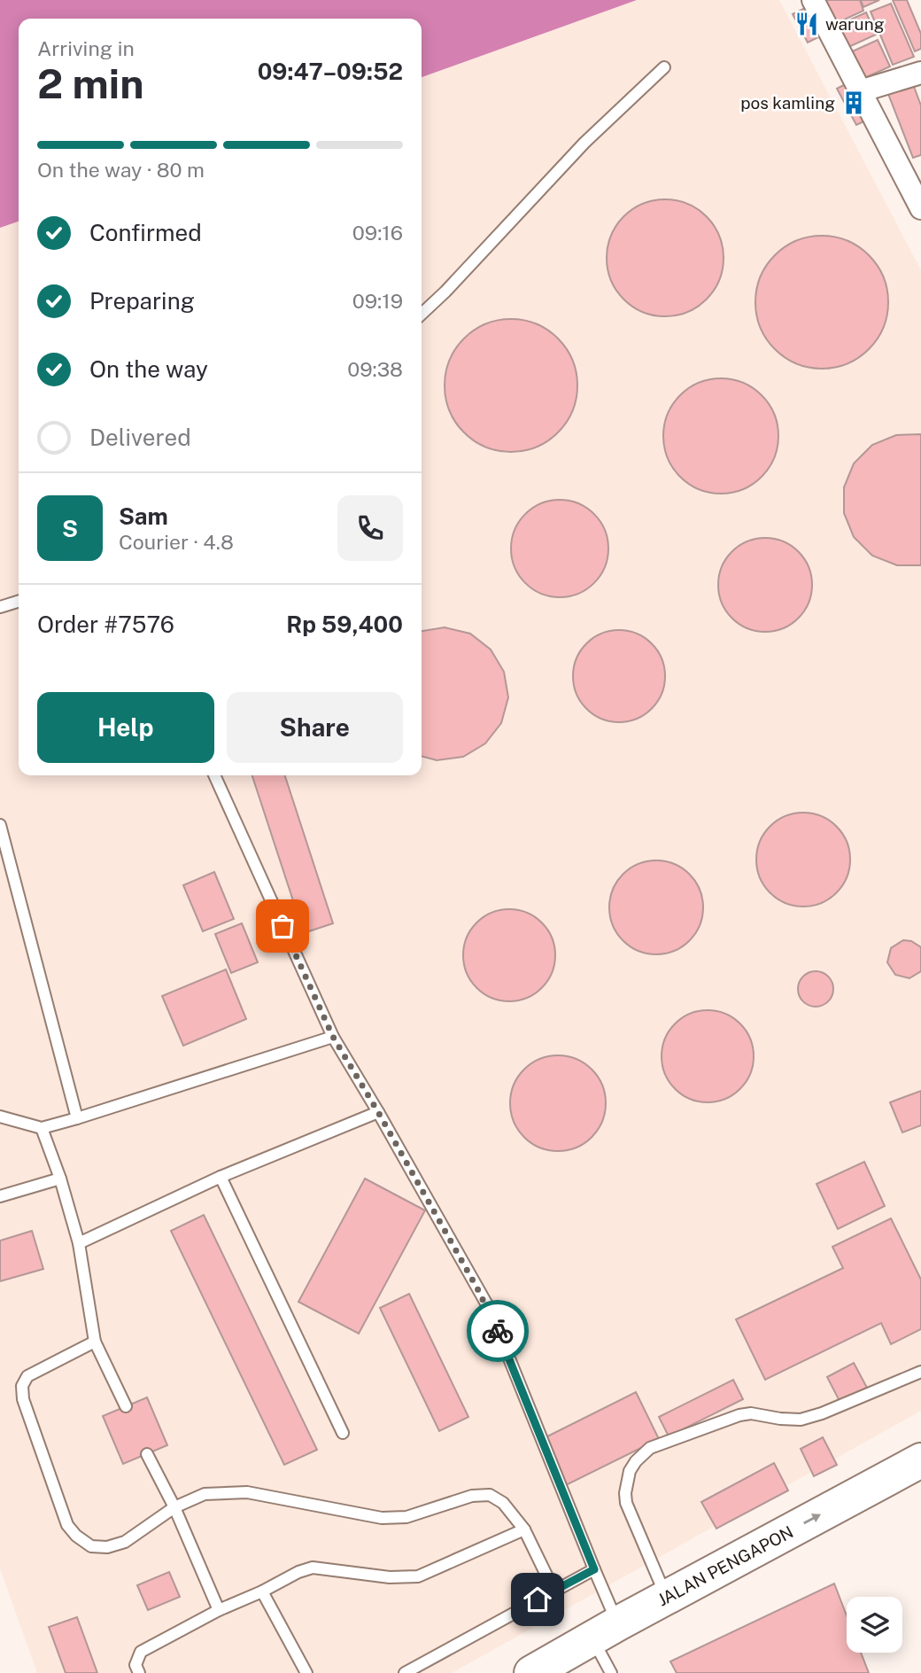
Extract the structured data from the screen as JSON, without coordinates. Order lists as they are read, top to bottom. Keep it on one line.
{"streets":{"highway":["JALAN PENGAPON"]},"one_way":["JALAN PENGAPON"],"places":{"restaurant":["warung"],"building":["pos kamling"]},"page":{"heading":["2 min","Arriving in","09:47–09:52"],"panel":["Sam","Courier · 4.8","Order #7576","Rp 59,400"],"bar":"On the way · 80 m","list":[["Confirmed","09:16"],["Preparing","09:19"],["On the way","09:38"],"Delivered"],"round":"S","buttons":["Help","Share"]}}
